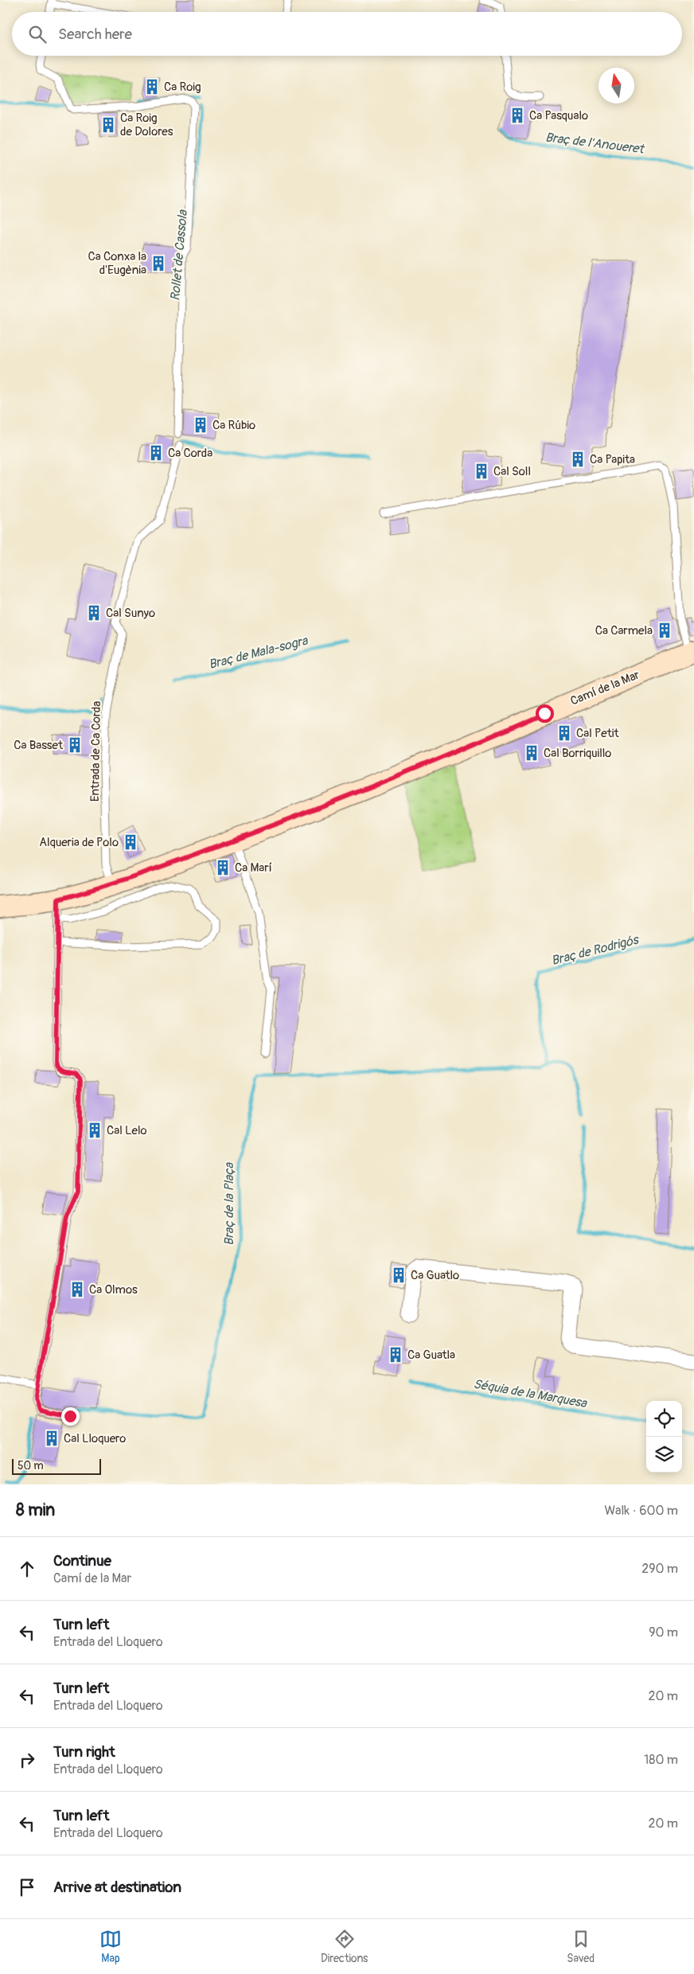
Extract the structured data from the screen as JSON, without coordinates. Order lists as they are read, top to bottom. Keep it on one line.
{"streets":{"main road":["Camí de la Mar"],"lane":["Entrada de Ca Corda"]},"crossings":[["Camí de la Mar","Entrada de Ca Corda"]],"water":["Braç de l'Anoueret","Rollet de Cassola","Braç de Mala-sogra","Braç de Rodrigós","Braç de la Plaça","Séquia de la Marquesa"],"places":{"building":["Ca Roig","Ca Pasqualo","Ca Roig de Dolores","Ca Conxa la d'Eugènia","Ca Rúbio","Ca Corda","Ca Papita","Cal Soll","Cal Sunyo","Ca Carmela","Cal Petit","Ca Basset","Cal Borriquillo","Alqueria de Polo","Ca Marí","Cal Lelo","Ca Guatlo","Ca Olmos","Ca Guatla","Cal Lloquero"]},"scale_bar":"50 m","north":"top","page":{"search":"Search here","scale":"50 m","heading":["8 min","Walk · 600 m"],"list":[["Continue","Camí de la Mar","290 m"],["Turn left","Entrada del Lloquero","90 m"],["Turn left","Entrada del Lloquero","20 m"],["Turn right","Entrada del Lloquero","180 m"],["Turn left","Entrada del Lloquero","20 m"],"Arrive at destination"],"nav":["Map","Directions","Saved"]}}
